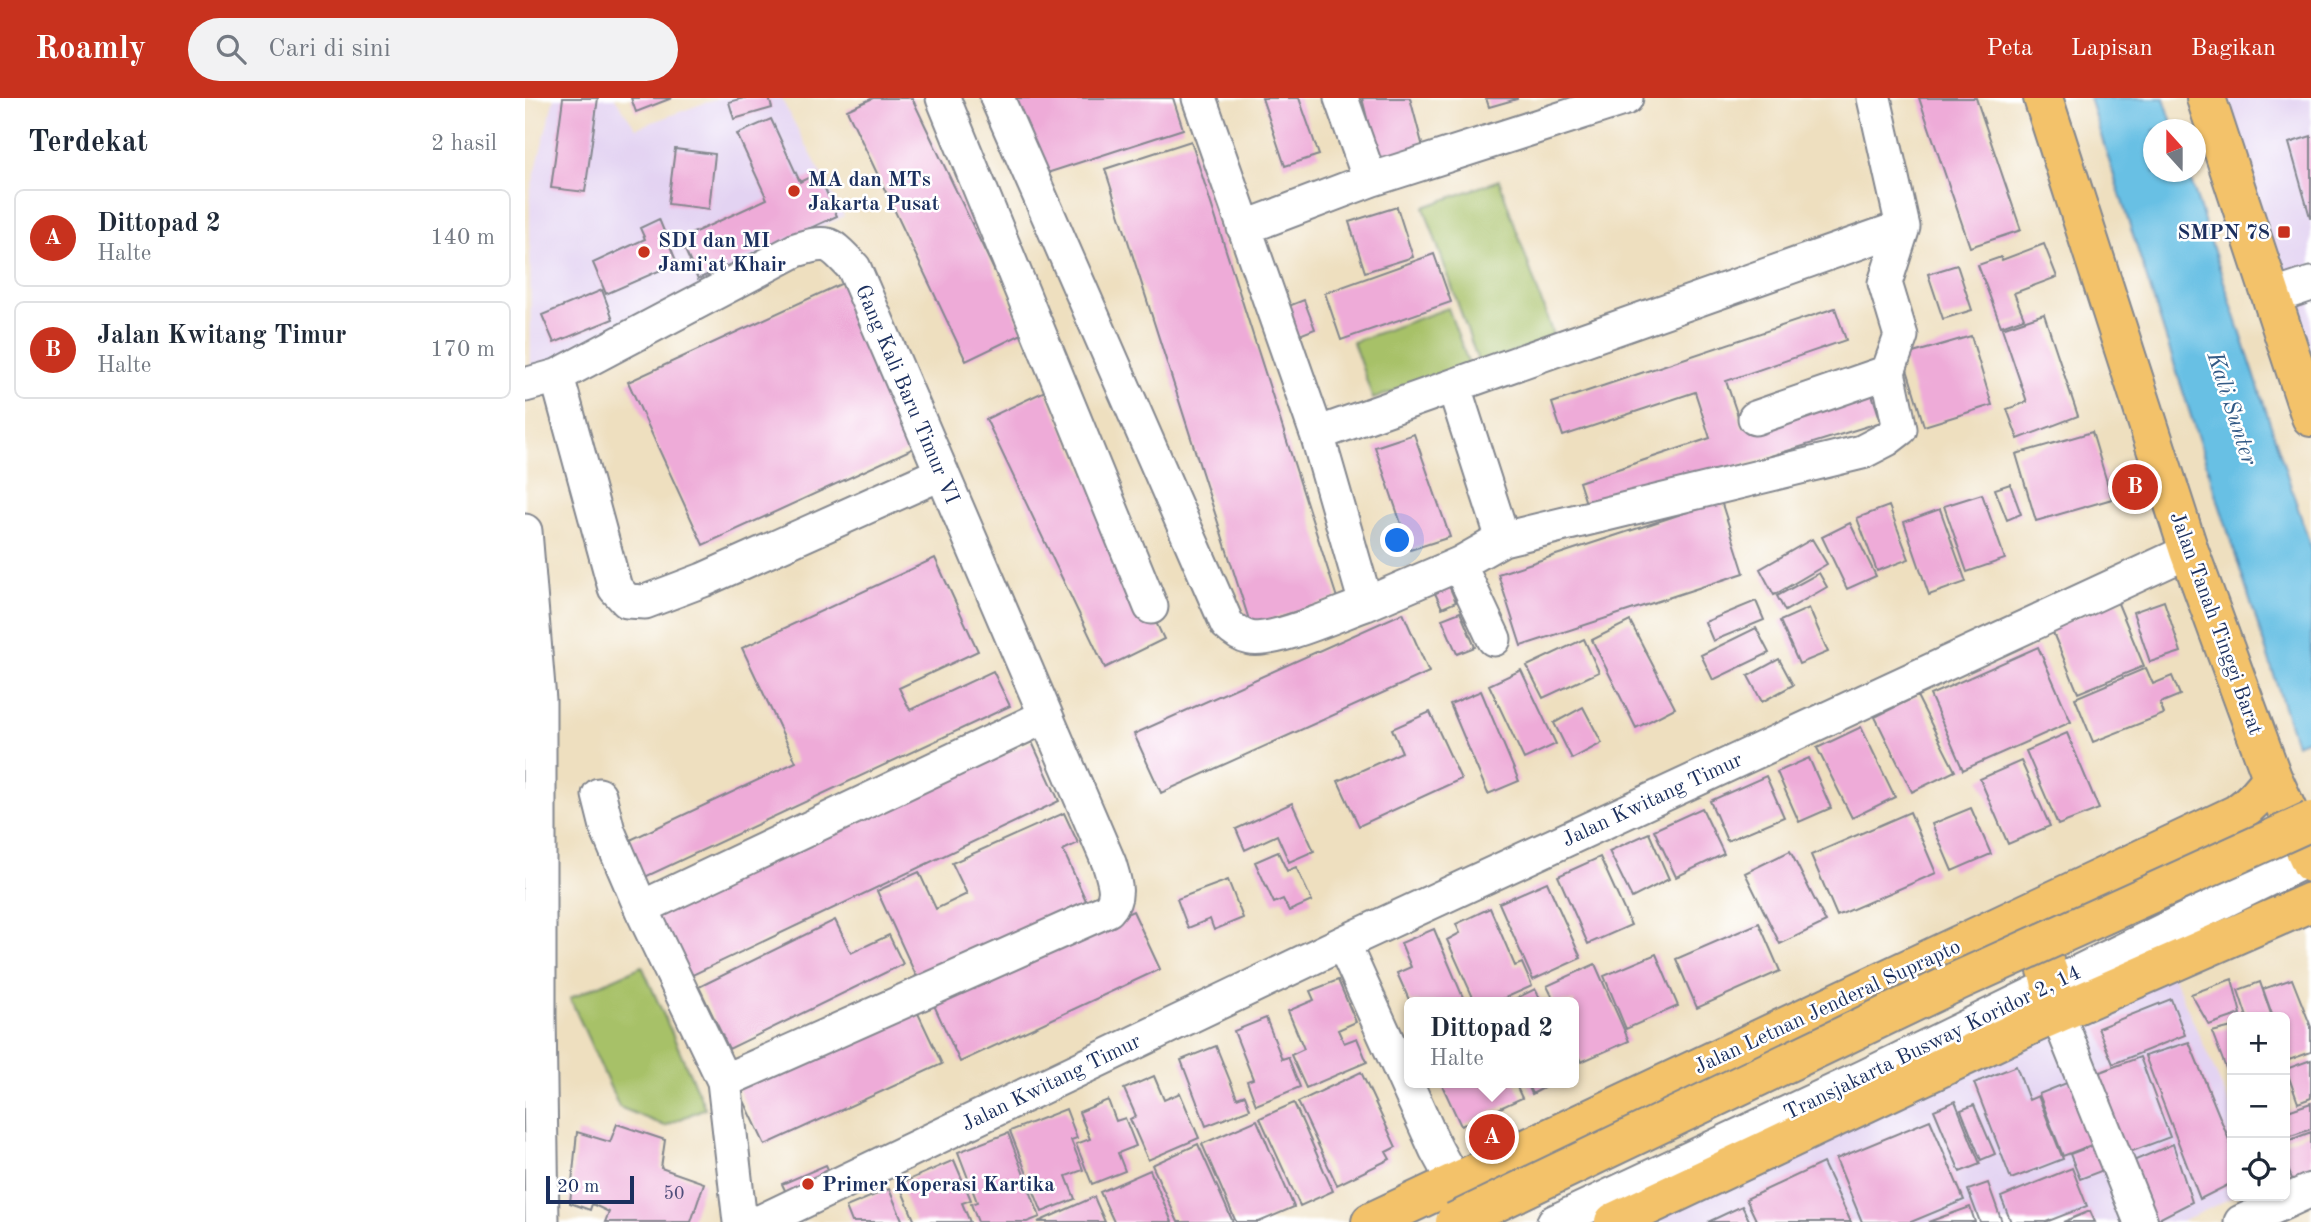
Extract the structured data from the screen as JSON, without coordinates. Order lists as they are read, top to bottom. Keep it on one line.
{"streets":{"main road":["Jalan Tanah Tinggi Barat","Jalan Letnan Jenderal Suprapto"],"street":["Gang Kali Baru Timur VI","Jalan Kwitang Timur","Transjakarta Busway Koridor 2, 14"]},"crossings":[["Jalan Tanah Tinggi Barat","Jalan Kwitang Timur"],["Jalan Tanah Tinggi Barat","Jalan Letnan Jenderal Suprapto"],["Jalan Tanah Tinggi Barat","Transjakarta Busway Koridor 2, 14"]],"water":["Kali Sunter"],"places":{"other":["MA dan MTs Jakarta Pusat","SDI dan MI Jami'at Khair","Primer Koperasi Kartika"],"transit":["SMPN 78"]},"house_numbers":["50"],"scale_bar":"20 m","north":"top","page":{"header":"Roamly","search":"Cari di sini","nav":["Peta","Lapisan","Bagikan"],"heading":["Terdekat","2 hasil"],"list":[{"mark":"A","name":"Dittopad 2","note":"Halte","value":"140 m"},{"mark":"B","name":"Jalan Kwitang Timur","note":"Halte","value":"170 m"}],"pins":["B","A"],"popup":["Dittopad 2","Halte"],"map_buttons":["+","−"],"scale":"20 m"}}
